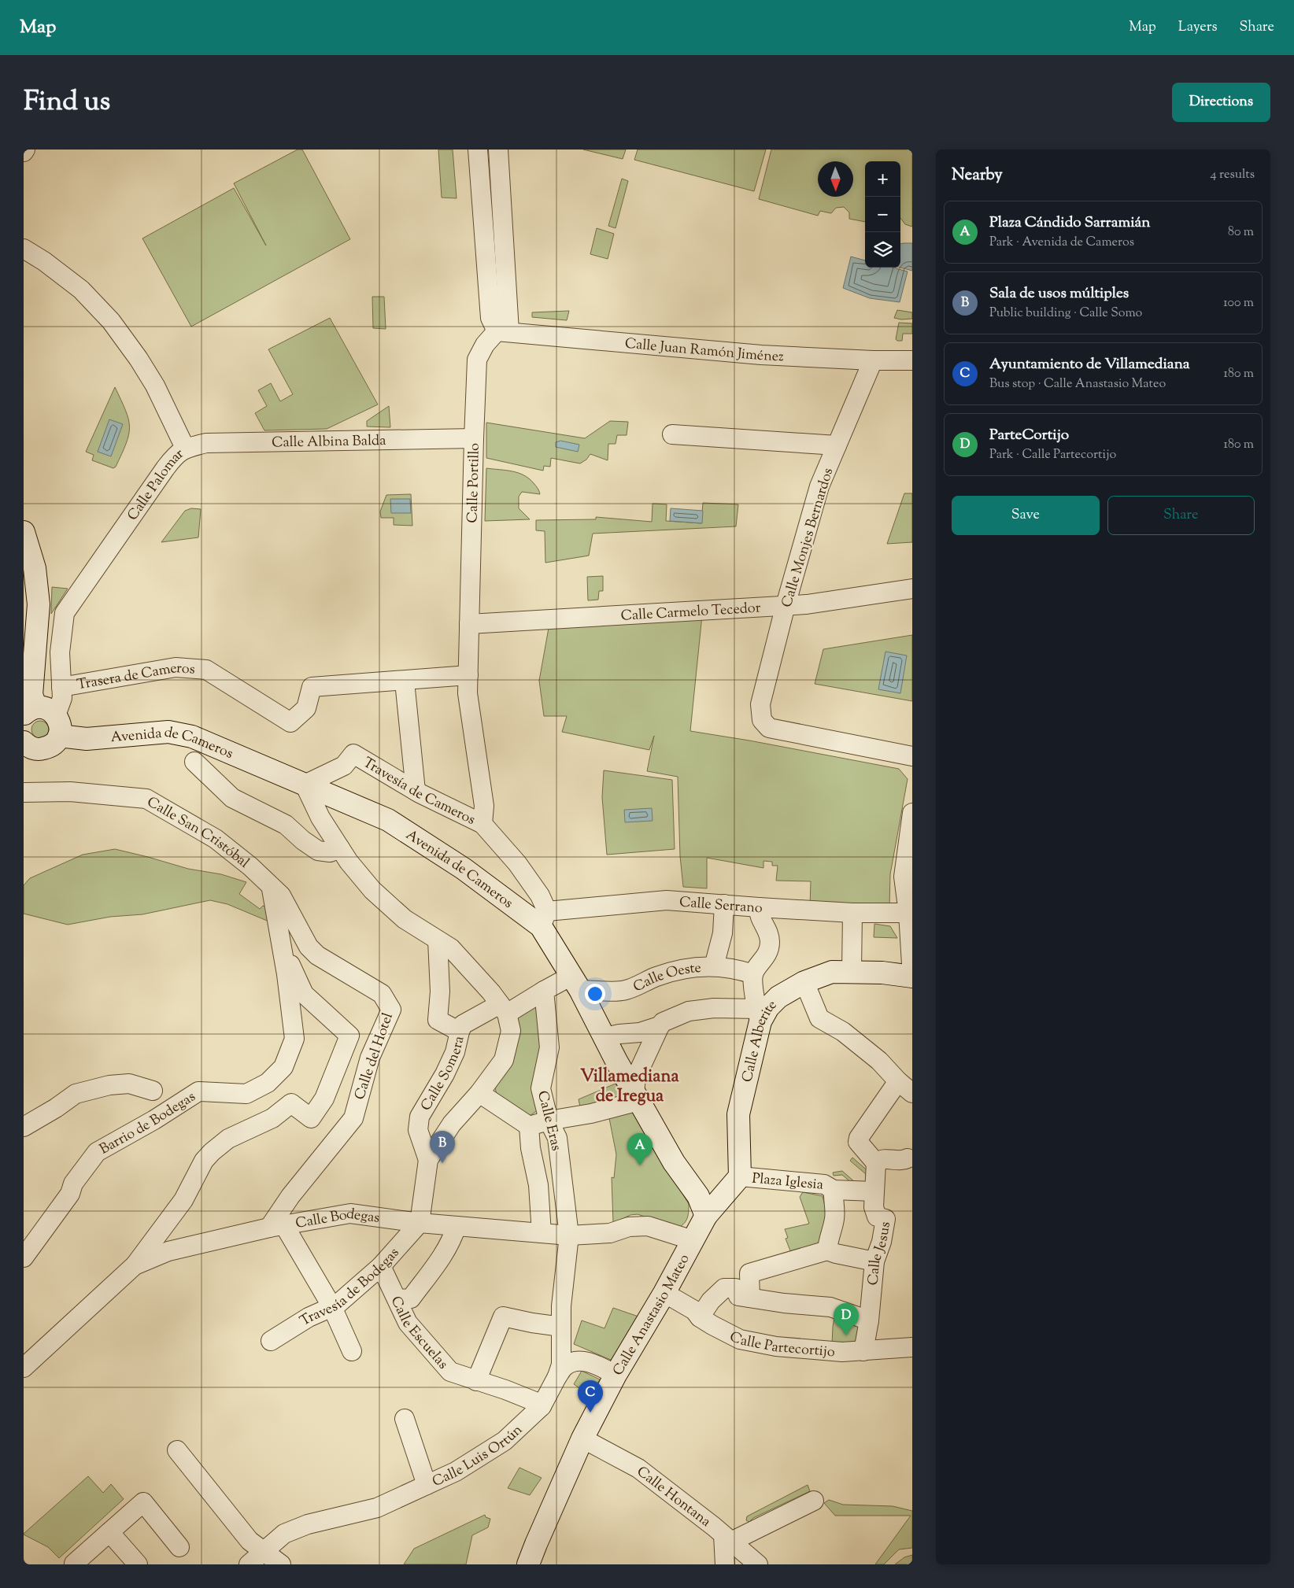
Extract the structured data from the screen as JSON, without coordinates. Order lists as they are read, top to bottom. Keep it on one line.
{"streets":{"main road":["Avenida de Cameros","Calle Alberite","Calle Anastasio Mateo"],"street":["Calle Juan Ramón Jiménez","Calle Albina Balda","Calle Portillo","Calle Palomar","Calle Monjes Bernardos","Calle Carmelo Tecedor","Trasera de Cameros","Travesía de Cameros","Calle San Cristóbal","Calle Serrano","Calle Oeste","Calle del Hotel","Calle Somera","Calle Eras","Barrio de Bodegas","Plaza Iglesia","Calle Bodegas","Calle Jesus","Travesía de Bodegas","Calle Escuelas","Calle Partecortijo","Calle Luis Ortún","Calle Hontana"]},"crossings":[["Calle Juan Ramón Jiménez","Calle Portillo"],["Calle Juan Ramón Jiménez","Calle Monjes Bernardos"],["Calle Albina Balda","Calle Portillo"],["Calle Albina Balda","Calle Palomar"],["Calle Portillo","Calle Carmelo Tecedor"],["Calle Portillo","Travesía de Cameros"],["Calle Palomar","Trasera de Cameros"],["Calle Palomar","Avenida de Cameros"],["Calle Monjes Bernardos","Calle Carmelo Tecedor"],["Avenida de Cameros","Travesía de Cameros"],["Avenida de Cameros","Calle Serrano"],["Avenida de Cameros","Calle Oeste"],["Avenida de Cameros","Calle Anastasio Mateo"],["Travesía de Cameros","Calle Serrano"],["Calle San Cristóbal","Calle del Hotel"],["Calle San Cristóbal","Barrio de Bodegas"],["Calle Alberite","Plaza Iglesia"],["Calle del Hotel","Barrio de Bodegas"],["Calle del Hotel","Calle Bodegas"],["Calle Somera","Calle Eras"],["Calle Eras","Calle Bodegas"],["Calle Eras","Calle Luis Ortún"],["Barrio de Bodegas","Calle Bodegas"],["Plaza Iglesia","Calle Jesus"],["Calle Bodegas","Travesía de Bodegas"],["Calle Bodegas","Calle Anastasio Mateo"],["Calle Bodegas","Calle Luis Ortún"],["Calle Jesus","Calle Partecortijo"],["Travesía de Bodegas","Calle Escuelas"],["Calle Anastasio Mateo","Calle Partecortijo"],["Calle Anastasio Mateo","Calle Hontana"],["Calle Escuelas","Calle Luis Ortún"]],"districts":["Villamediana de Iregua"],"north":"bottom","page":{"header":"Map","nav":["Map","Layers","Share"],"title":"Find us","buttons":["Directions",["Save","Share"]],"heading":["Nearby","4 results"],"map_buttons":["+","−"],"list":[{"mark":"A","name":"Plaza Cándido Sarramián","note":"Park · Avenida de Cameros","value":"80 m"},{"mark":"B","name":"Sala de usos múltiples","note":"Public building · Calle Somo","value":"100 m"},{"mark":"C","name":"Ayuntamiento de Villamediana","note":"Bus stop · Calle Anastasio Mateo","value":"180 m"},{"mark":"D","name":"ParteCortijo","note":"Park · Calle Partecortijo","value":"180 m"}],"pins":["B","A","D","C"]}}
